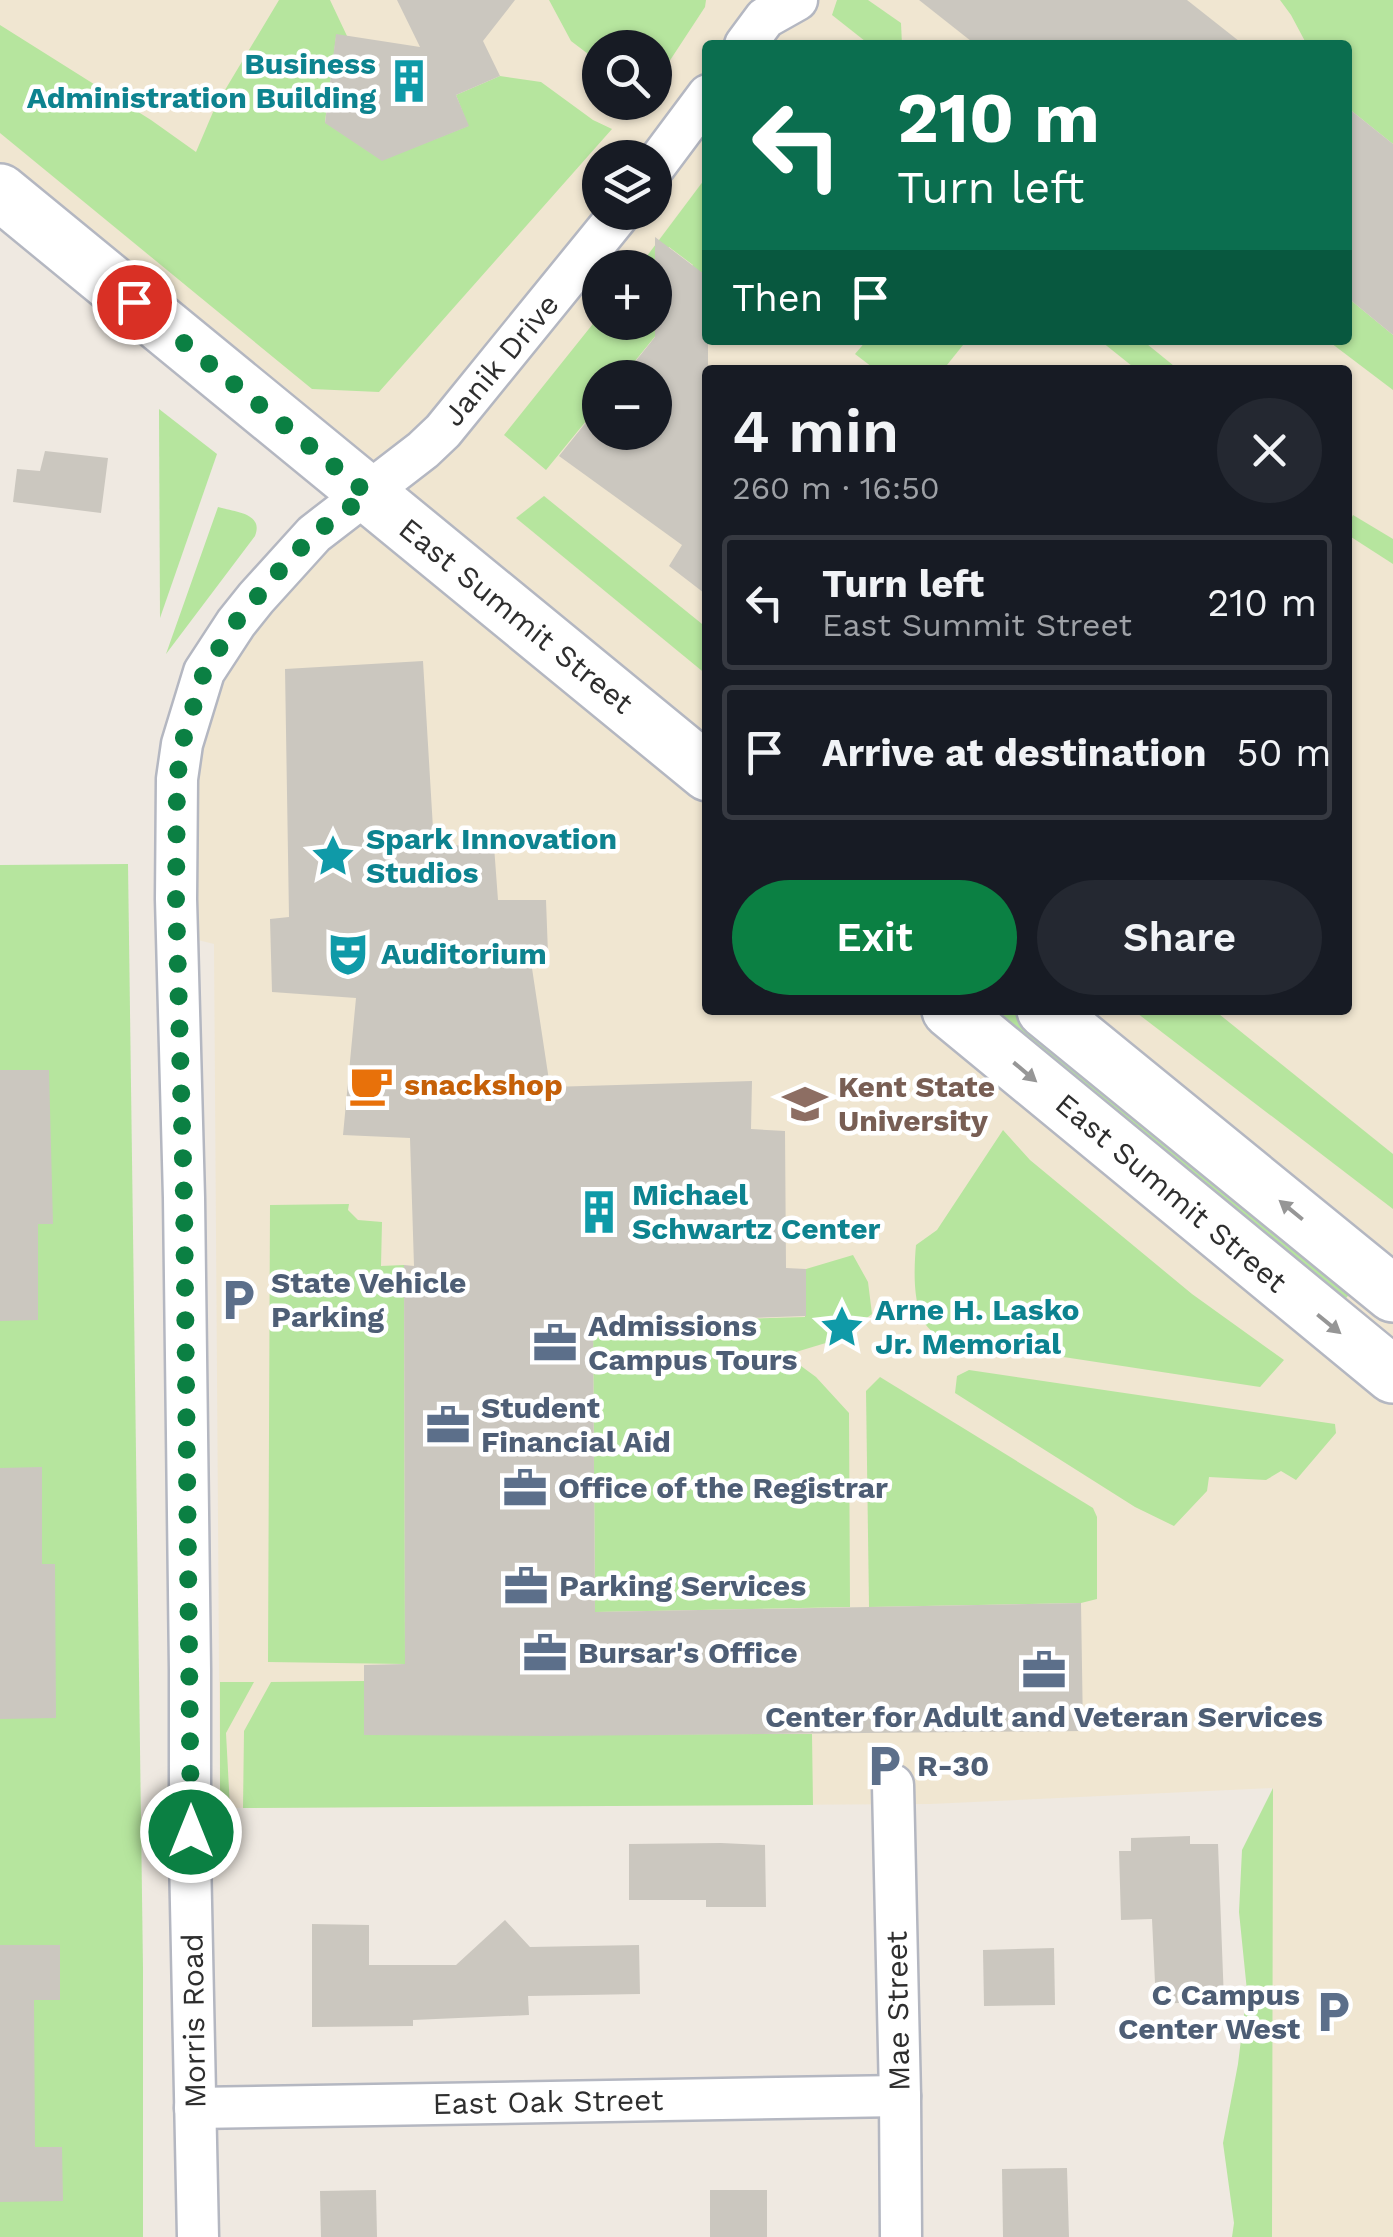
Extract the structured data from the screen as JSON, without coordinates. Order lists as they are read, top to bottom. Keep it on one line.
{"streets":{"main road":["East Summit Street"],"street":["Janik Drive","Mae Street","Morris Road","East Oak Street"]},"crossings":[["Janik Drive","East Summit Street"],["Janik Drive","Morris Road"],["East Summit Street","Morris Road"],["Mae Street","East Oak Street"],["Morris Road","East Oak Street"]],"places":{"building":["Business Administration Building","Michael Schwartz Center"],"place":["Spark Innovation Studios","Arne H. Lasko Jr. Memorial"],"theatre":["Auditorium"],"cafe":["snackshop"],"school or university":["Kent State University"],"parking":["State Vehicle Parking","R-30","C Campus Center West"],"office":["Admissions Campus Tours","Student Financial Aid","Office of the Registrar","Parking Services","Bursar's Office","Center for Adult and Veteran Services"]},"page":{"map_buttons":["+","−"],"turn":["210 m","Turn left"],"then":"Then","heading":["4 min","260 m · 16:50"],"list":[{"name":"Turn left","note":"East Summit Street","value":"210 m"},{"name":"Arrive at destination","value":"50 m"}],"buttons":["Exit","Share"]}}
